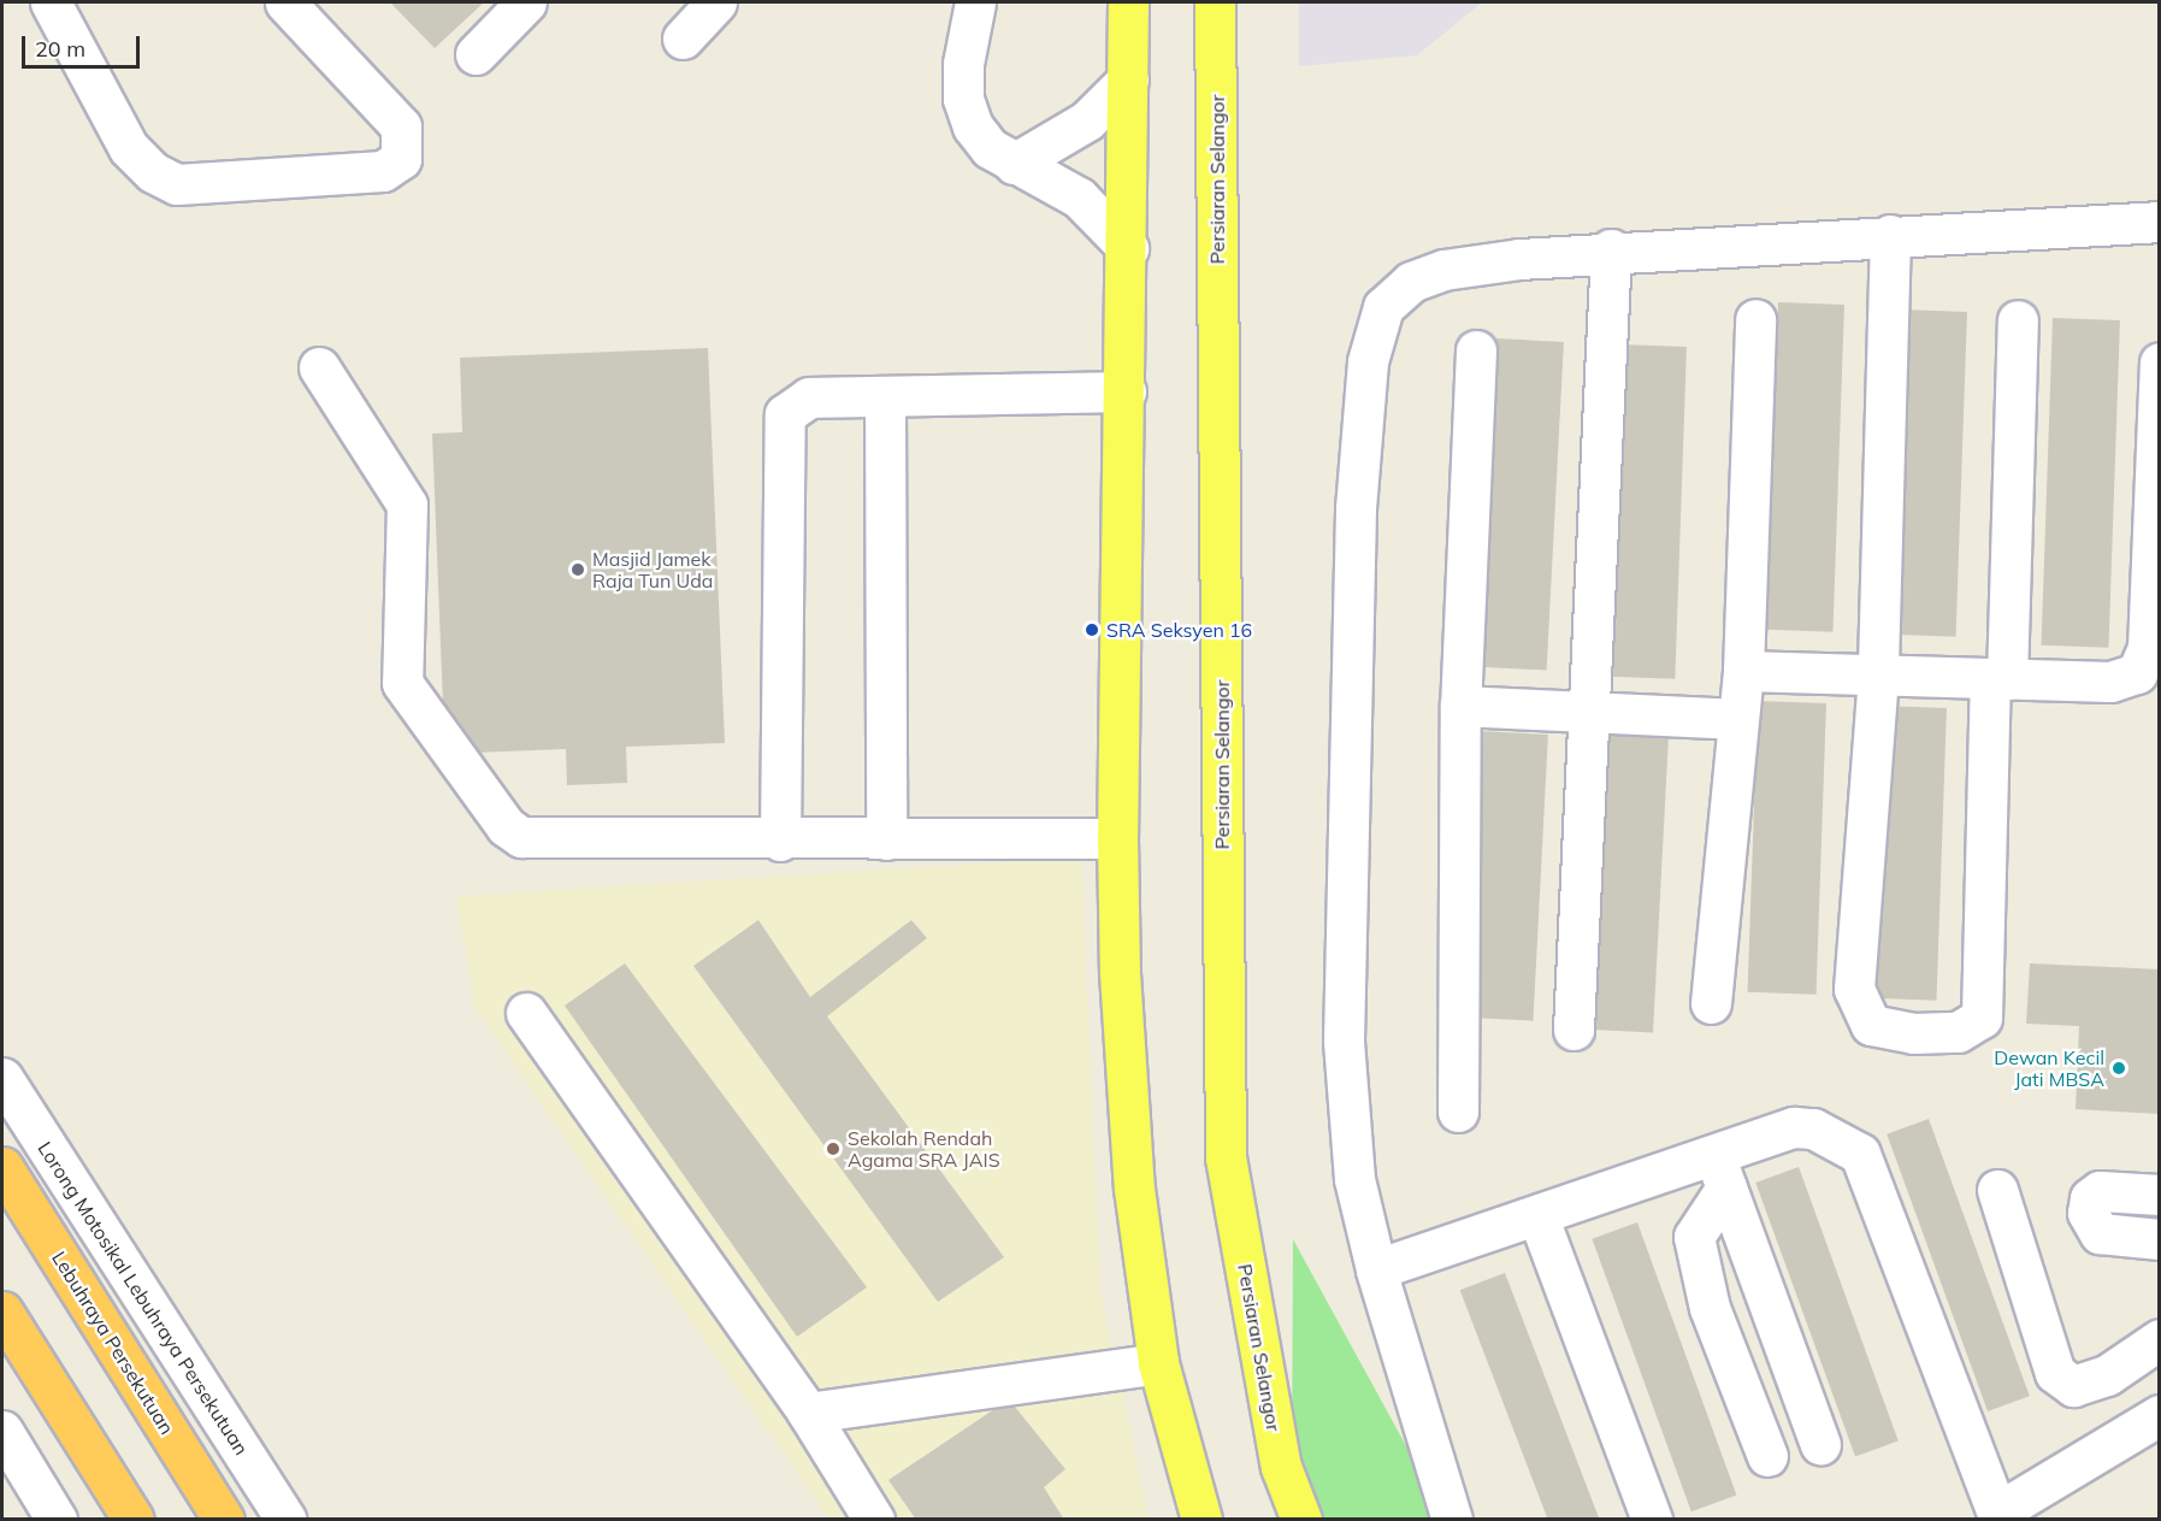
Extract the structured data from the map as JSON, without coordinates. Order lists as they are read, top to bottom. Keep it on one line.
{"streets":{"highway":["Lebuhraya Persekutuan"],"main road":["Persiaran Selangor"],"street":["Lorong Motosikal Lebuhraya Persekutuan"]},"places":["Masjid Jamek Raja Tun Uda","SRA Seksyen 16","Dewan Kecil Jati MBSA","Sekolah Rendah Agama SRA JAIS"],"scale_bar":"20 m"}
